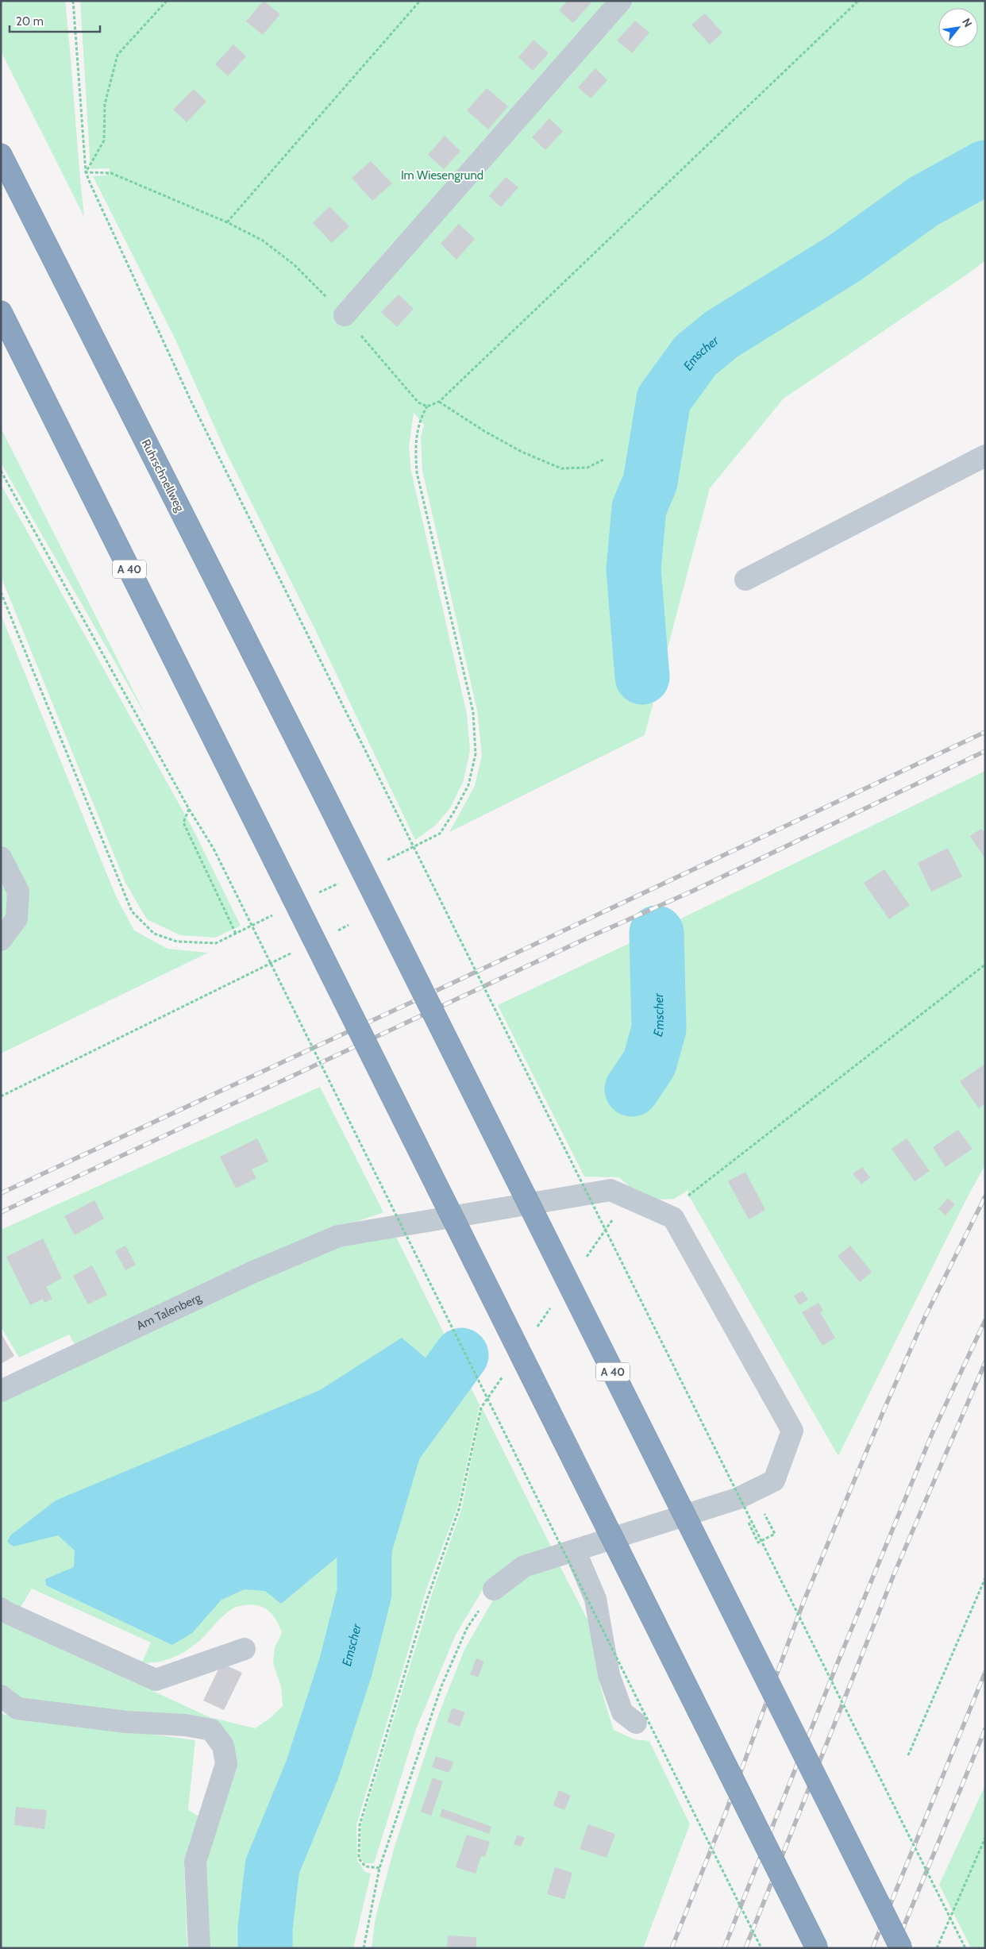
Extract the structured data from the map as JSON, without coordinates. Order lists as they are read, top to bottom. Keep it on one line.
{"streets":{"highway":["Ruhrschnellweg","A 40"],"street":["Am Talenberg"]},"water":["Emscher"],"parks":["Im Wiesengrund"],"scale_bar":"20 m","north":"top right"}
